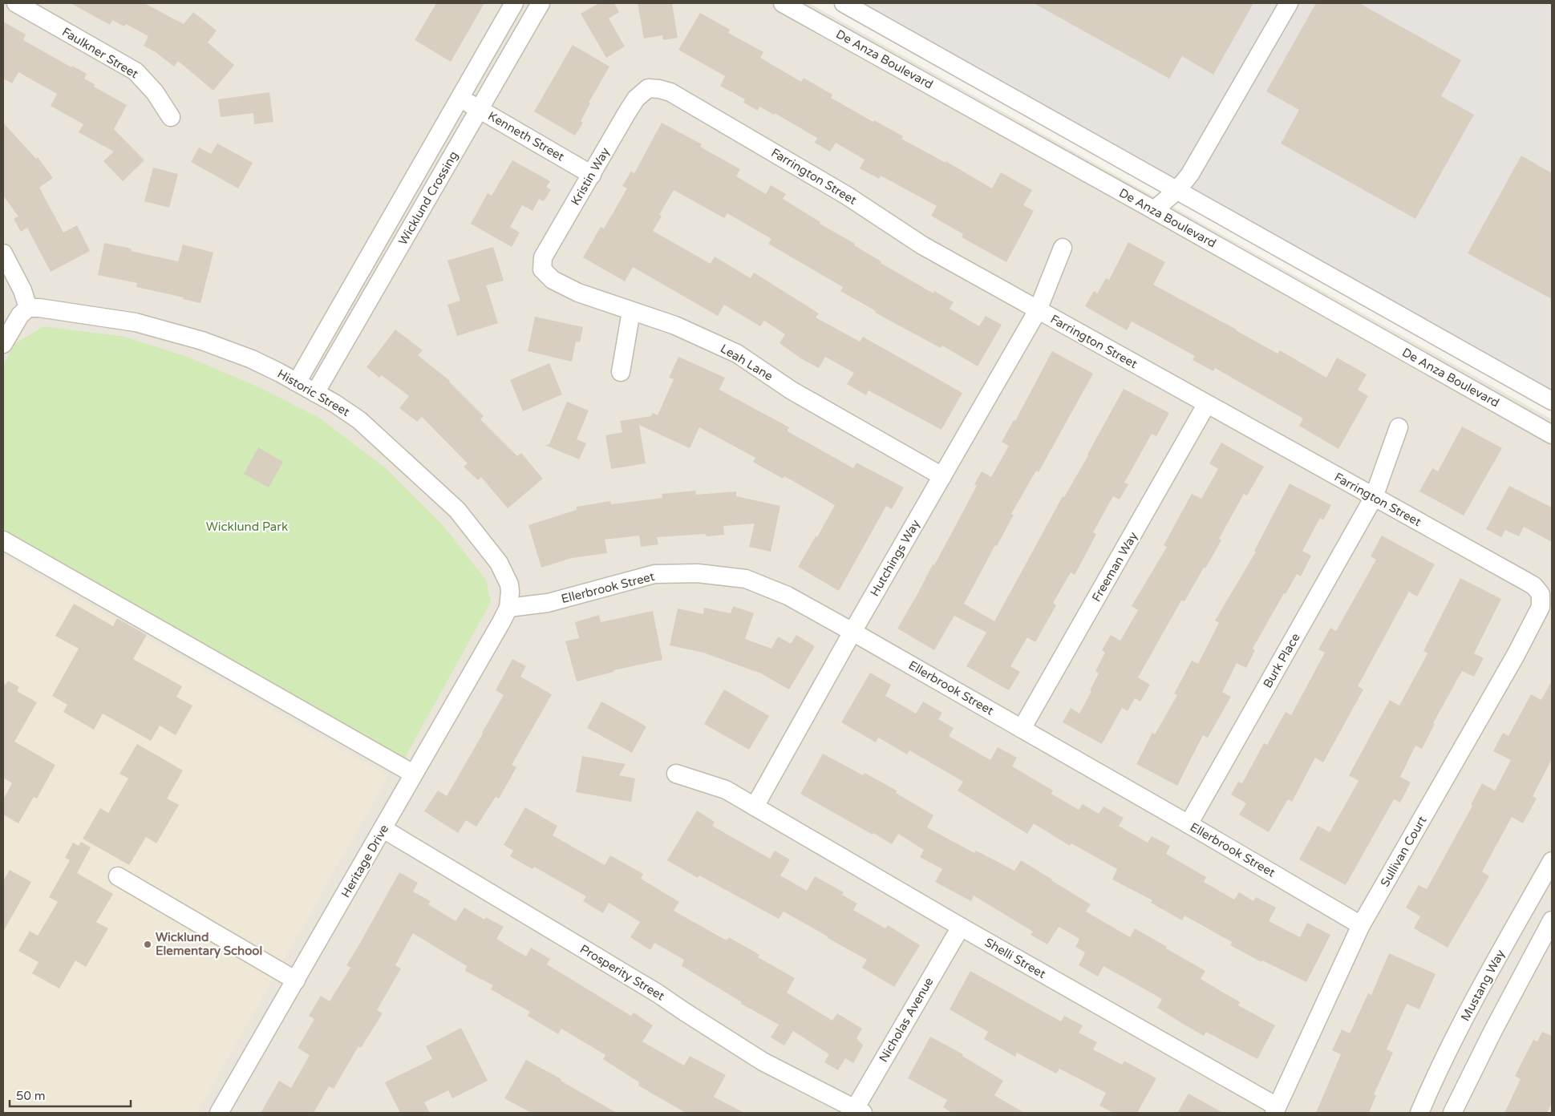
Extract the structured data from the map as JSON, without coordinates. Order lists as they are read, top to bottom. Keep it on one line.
{"streets":{"street":["Faulkner Street","De Anza Boulevard","Kenneth Street","Kristin Way","Farrington Street","Wicklund Crossing","Leah Lane","Historic Street","Hutchings Way","Freeman Way","Ellerbrook Street","Burk Place","Sullivan Court","Heritage Drive","Shelli Street","Prosperity Street","Mustang Way","Nicholas Avenue"]},"crossings":[["Kenneth Street","Kristin Way"],["Kenneth Street","Wicklund Crossing"],["Kristin Way","Farrington Street"],["Kristin Way","Leah Lane"],["Farrington Street","Hutchings Way"],["Farrington Street","Freeman Way"],["Farrington Street","Burk Place"],["Farrington Street","Sullivan Court"],["Wicklund Crossing","Historic Street"],["Leah Lane","Hutchings Way"],["Historic Street","Ellerbrook Street"],["Historic Street","Heritage Drive"],["Hutchings Way","Ellerbrook Street"],["Hutchings Way","Shelli Street"],["Freeman Way","Ellerbrook Street"],["Ellerbrook Street","Burk Place"],["Ellerbrook Street","Sullivan Court"],["Ellerbrook Street","Heritage Drive"],["Sullivan Court","Shelli Street"],["Heritage Drive","Prosperity Street"],["Shelli Street","Nicholas Avenue"],["Prosperity Street","Nicholas Avenue"]],"parks":["Wicklund Park"],"places":["Wicklund Elementary School"],"scale_bar":"50 m"}
